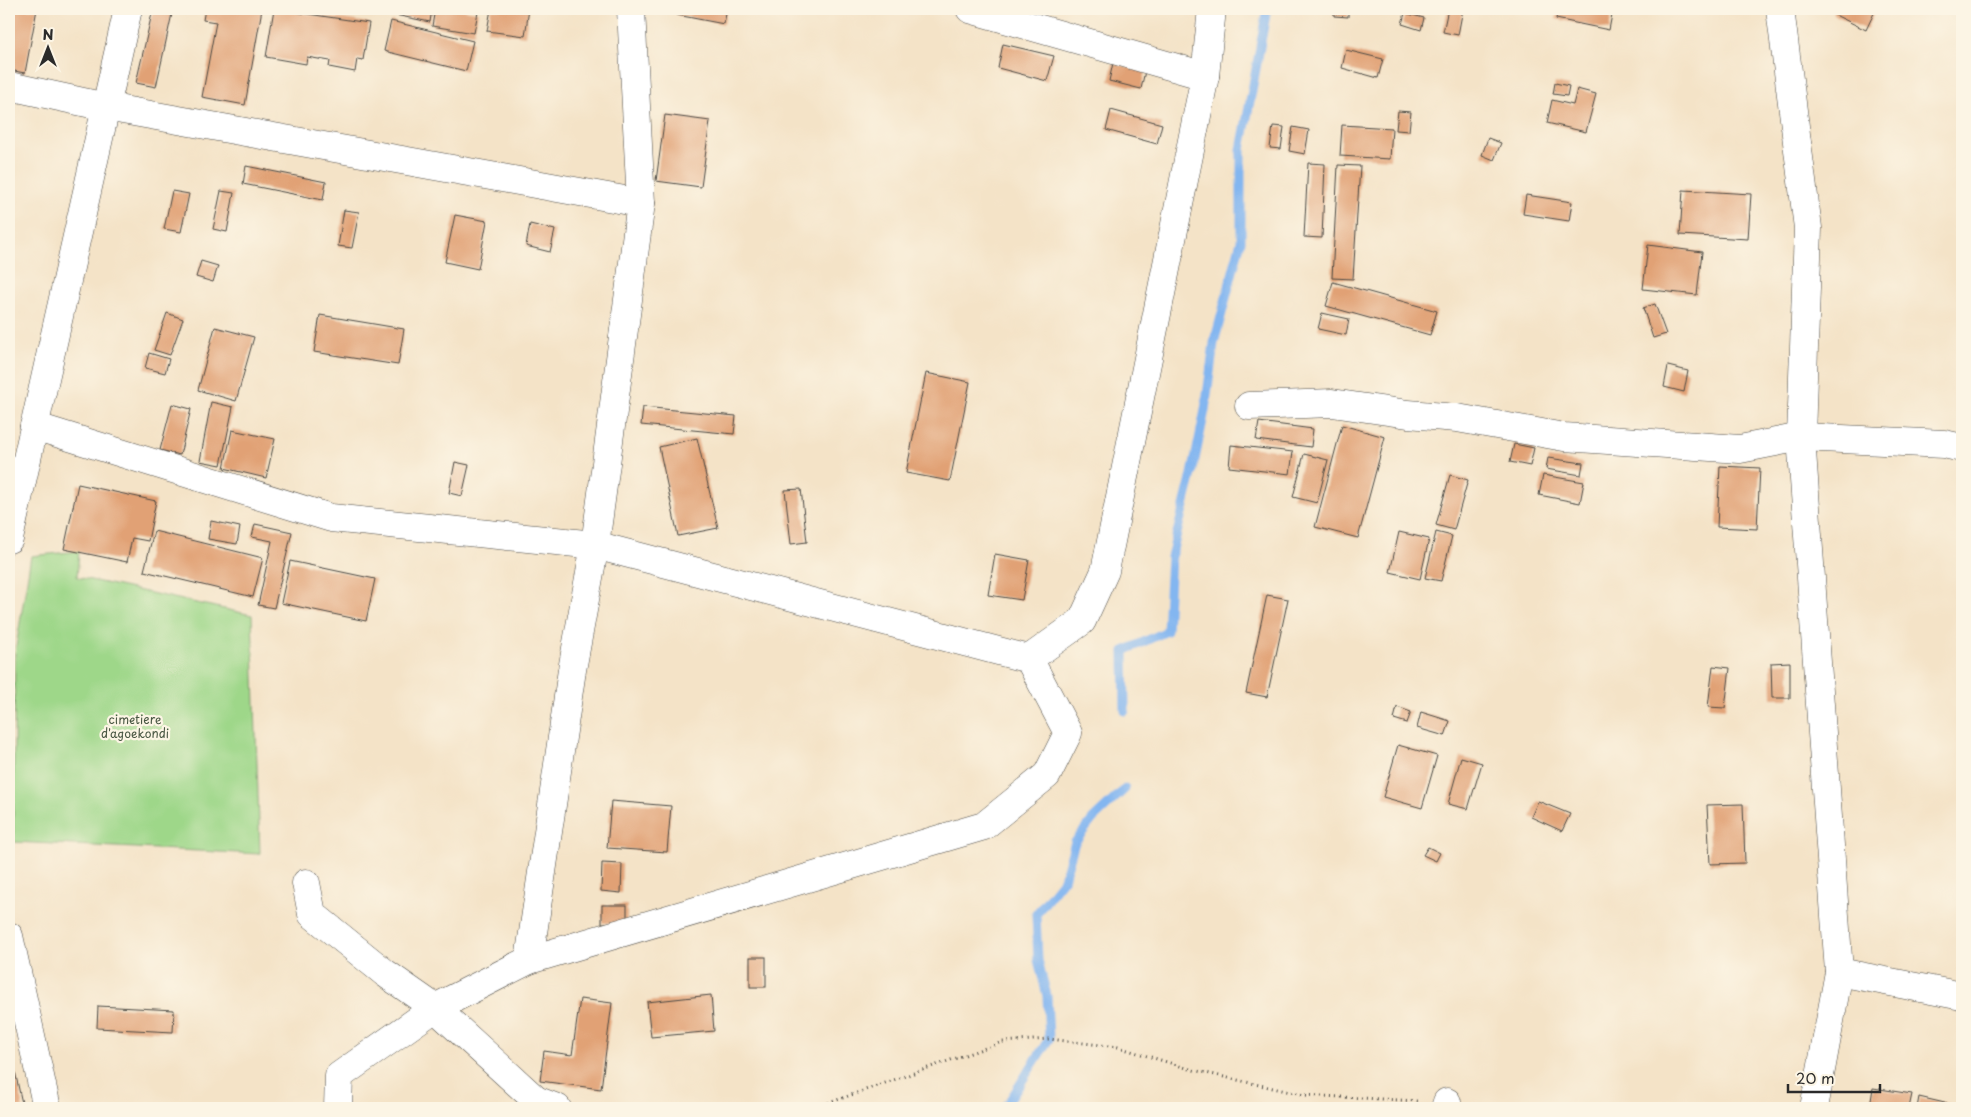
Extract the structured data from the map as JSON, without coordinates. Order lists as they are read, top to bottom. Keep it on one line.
{"parks":["cimetiere d'agoekondi"],"scale_bar":"20 m","north":"top"}
